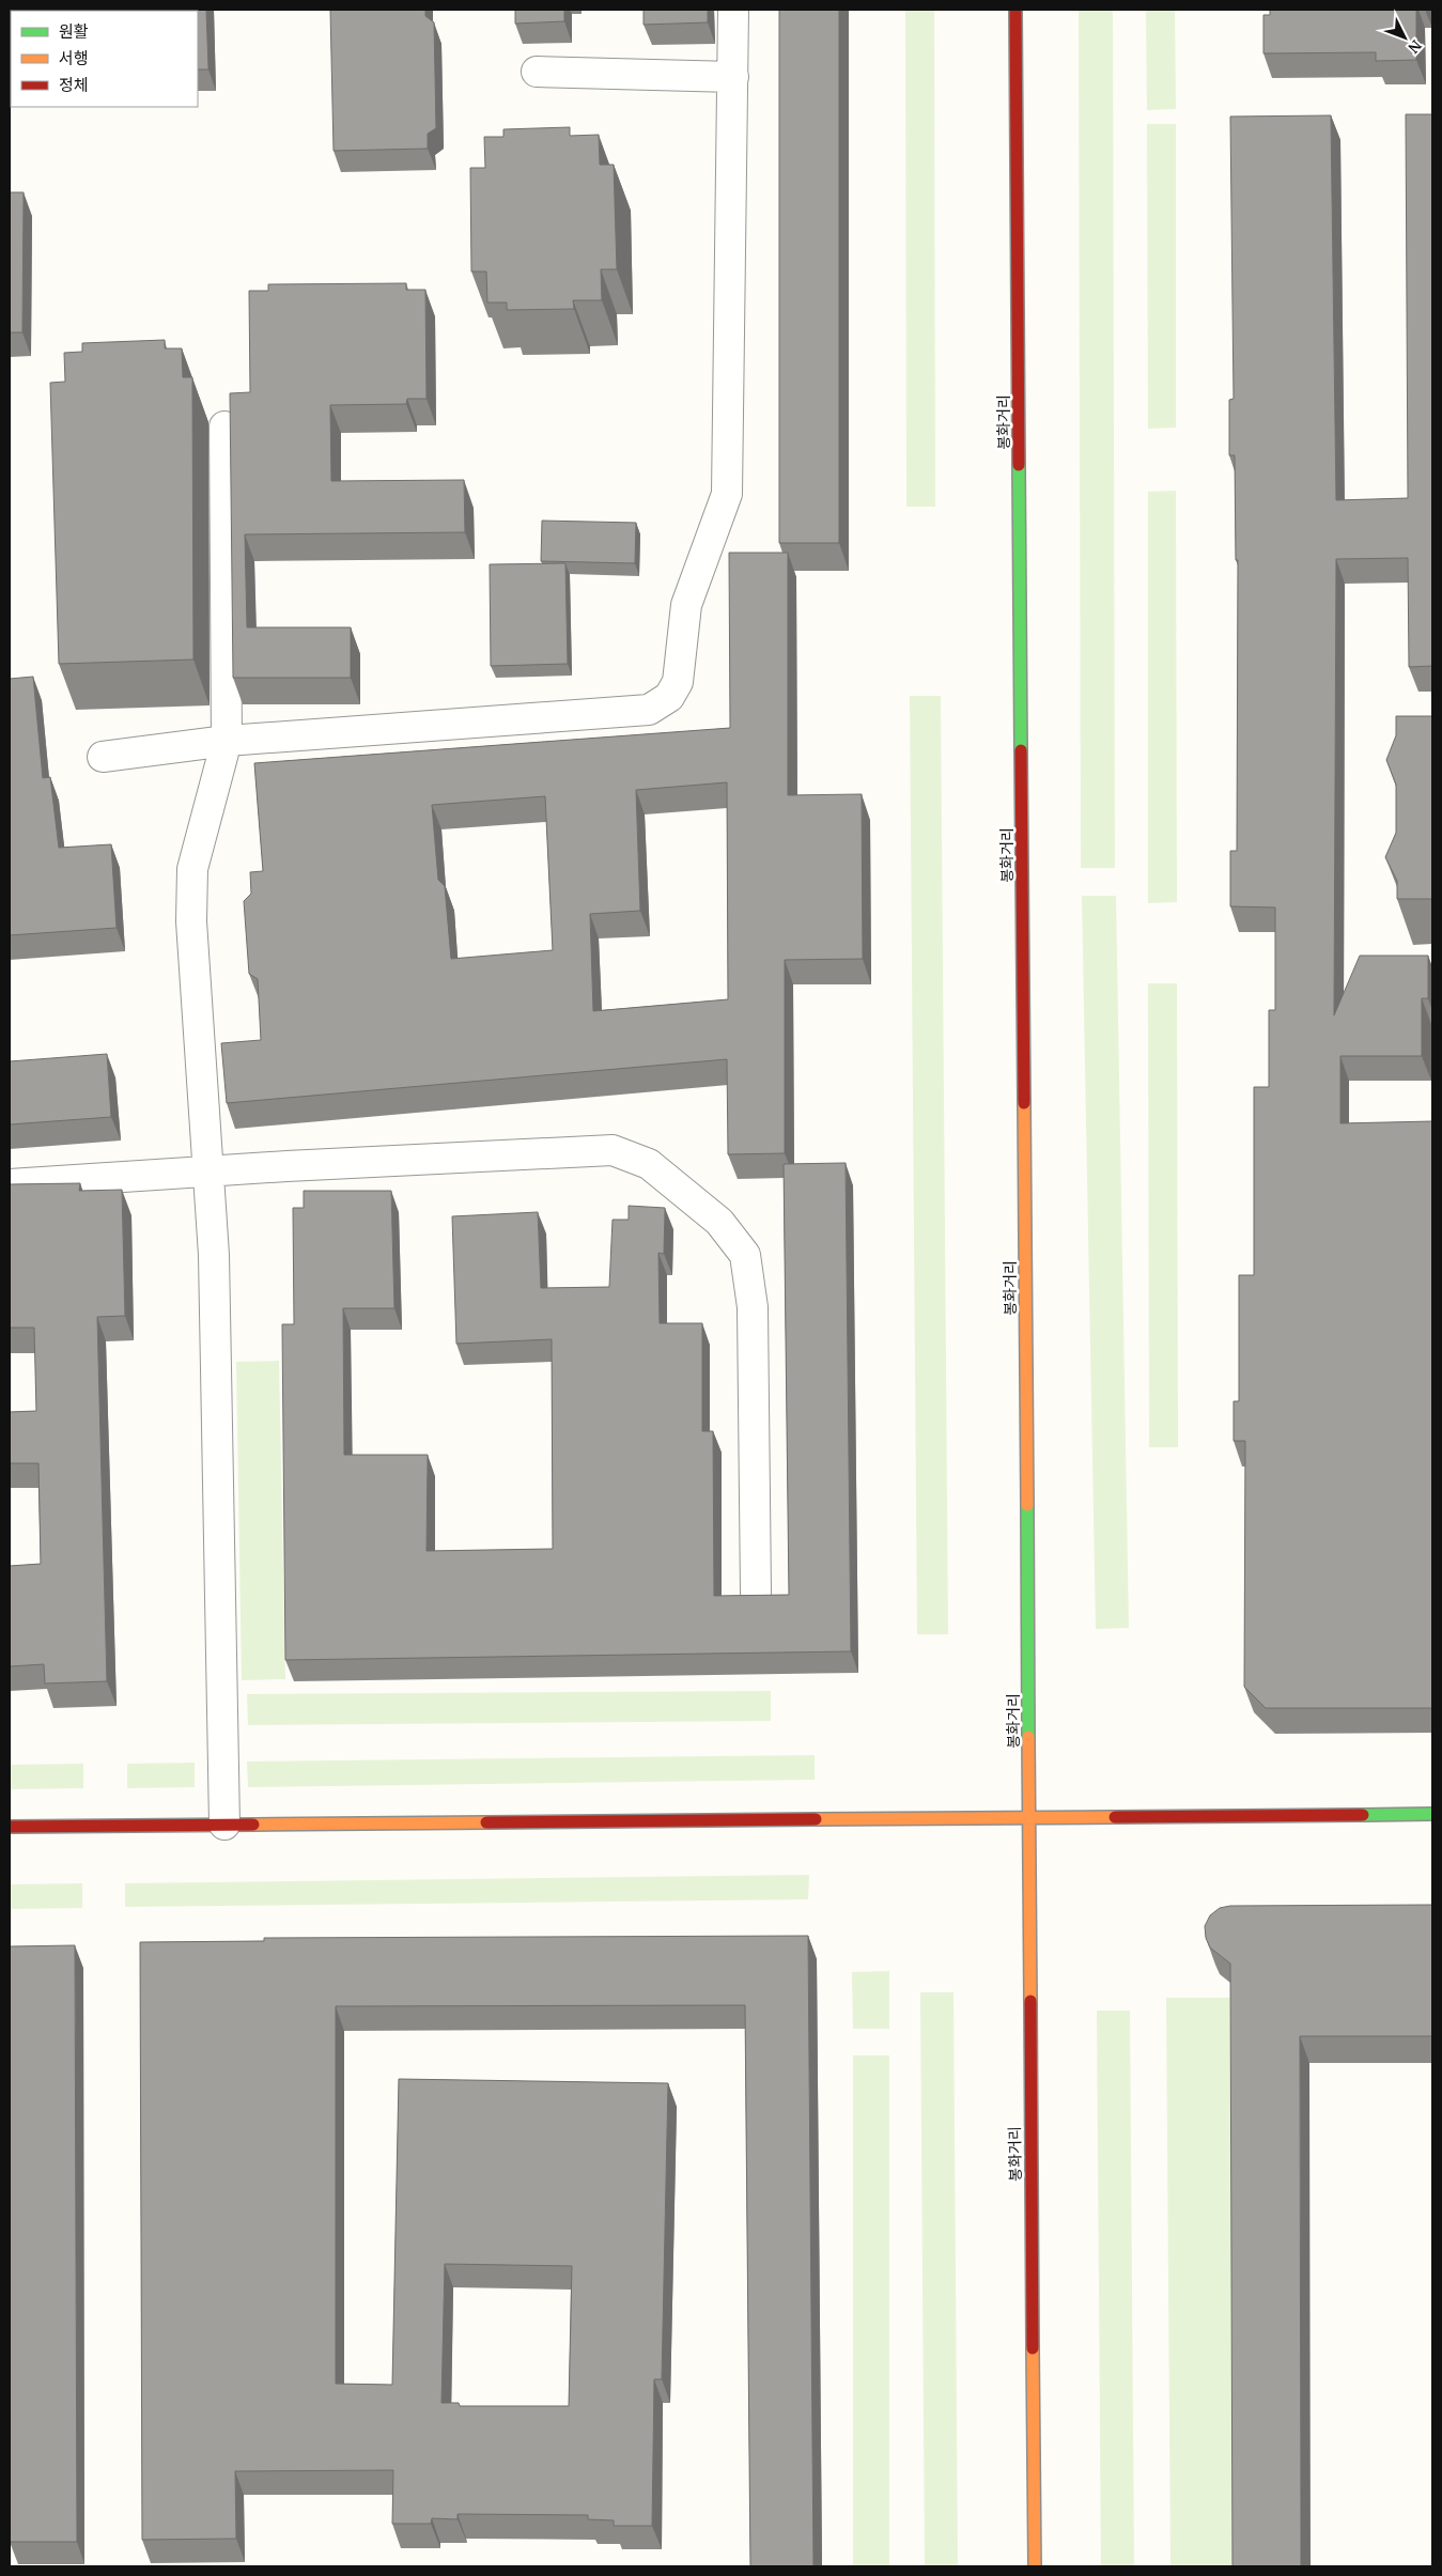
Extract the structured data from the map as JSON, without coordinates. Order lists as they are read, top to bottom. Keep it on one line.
{"streets":{"main road":["봉화거리"]},"legend":["원활","서행","정체"],"north":"bottom right"}
